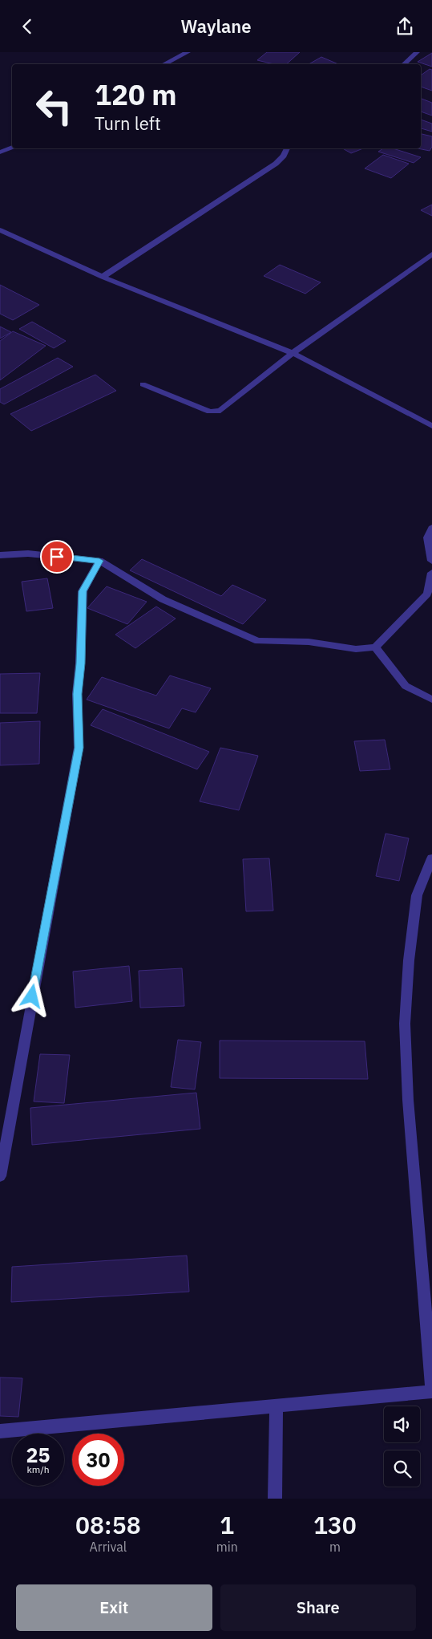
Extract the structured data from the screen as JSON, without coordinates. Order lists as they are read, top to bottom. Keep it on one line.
{"page":{"header":"Waylane","turn":["120 m","Turn left"],"speed":"25 km/h","limit":"30","eta":["08:58","Arrival","1","min","130","m"],"buttons":["Exit","Share"]}}
